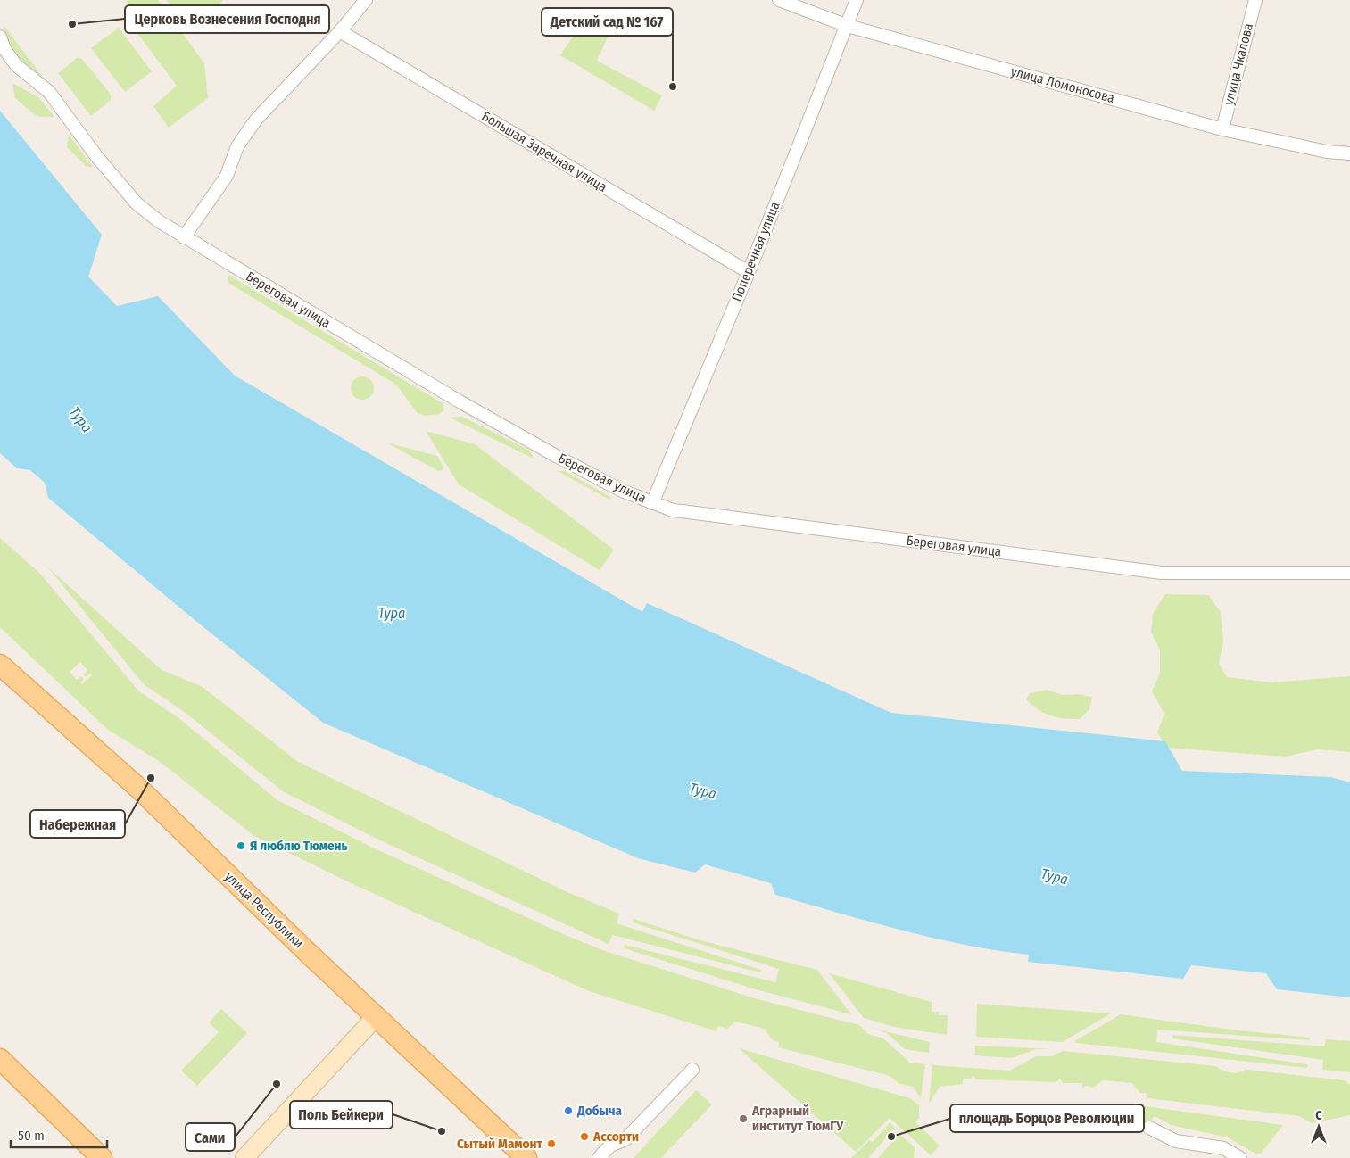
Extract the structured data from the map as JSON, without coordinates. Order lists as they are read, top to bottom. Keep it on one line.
{"streets":{"main road":["улица Республики"],"street":["улица Чкалова","улица Ломоносова","Большая Заречная улица","Поперечная улица","Береговая улица"]},"crossings":[["улица Чкалова","улица Ломоносова"],["улица Ломоносова","Поперечная улица"],["Большая Заречная улица","Поперечная улица"],["Поперечная улица","Береговая улица"]],"water":["Тура"],"places":["Церковь Вознесения Господня","Детский сад № 167","Набережная","Я люблю Тюмень","Сами","Добыча","Аграрный институт ТюмГУ","Поль Бейкери","Ассорти","площадь Борцов Революции","Сытый Мамонт"],"scale_bar":"50 m","north":"top"}
